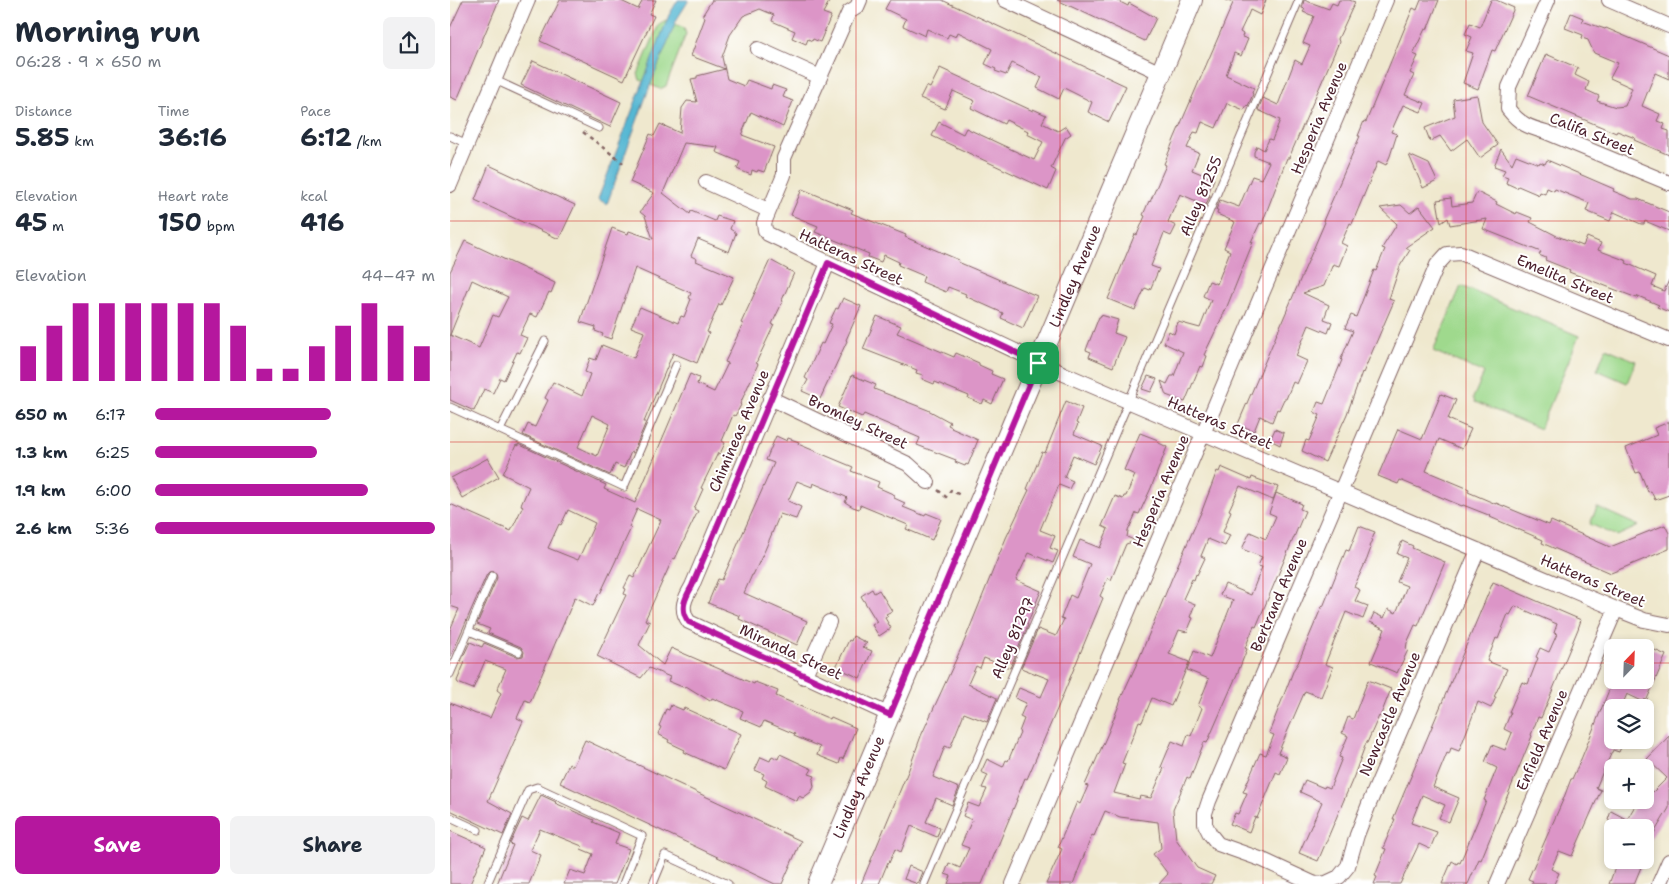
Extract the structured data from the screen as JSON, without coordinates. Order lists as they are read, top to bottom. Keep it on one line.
{"streets":{"main road":["Lindley Avenue"],"street":["Hesperia Avenue","Califa Street","Hatteras Street","Emelita Street","Bromley Street","Chimineas Avenue","Bertrand Avenue","Miranda Street","Newcastle Avenue","Enfield Avenue"],"lane":["Alley 81255","Alley 81297"]},"crossings":[["Hesperia Avenue","Hatteras Street"],["Alley 81255","Hatteras Street"],["Alley 81255","Alley 81297"],["Hatteras Street","Lindley Avenue"],["Hatteras Street","Chimineas Avenue"],["Hatteras Street","Bertrand Avenue"],["Hatteras Street","Alley 81297"],["Hatteras Street","Newcastle Avenue"],["Hatteras Street","Enfield Avenue"],["Lindley Avenue","Miranda Street"],["Emelita Street","Bertrand Avenue"],["Bromley Street","Chimineas Avenue"],["Chimineas Avenue","Miranda Street"],["Bertrand Avenue","Newcastle Avenue"]],"north":"top right","page":{"heading":["Morning run","06:28 · 9 × 650 m"],"stats":[["Distance","5.85 km"],["Time","36:16"],["Pace","6:12 /km"],["Elevation","45 m"],["Heart rate","150 bpm"],["kcal","416"]],"chart":["Elevation","44–47 m"],"list":[{"name":"650 m","note":"6:17"},{"name":"1.3 km","note":"6:25"},{"name":"1.9 km","note":"6:00"},{"name":"2.6 km","note":"5:36"}],"map_buttons":["+","−"],"buttons":["Save","Share"]}}
